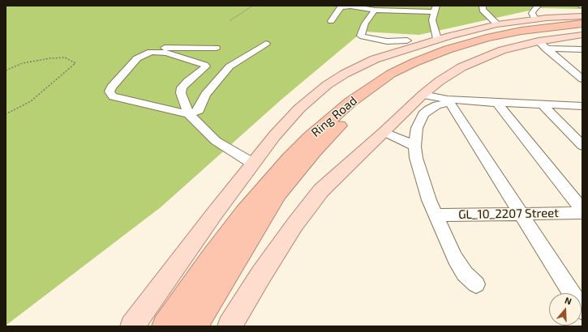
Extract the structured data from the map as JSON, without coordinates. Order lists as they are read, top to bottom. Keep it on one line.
{"streets":{"highway":["Ring Road"],"street":["GL_10_2207 Street"]},"north":"top"}
